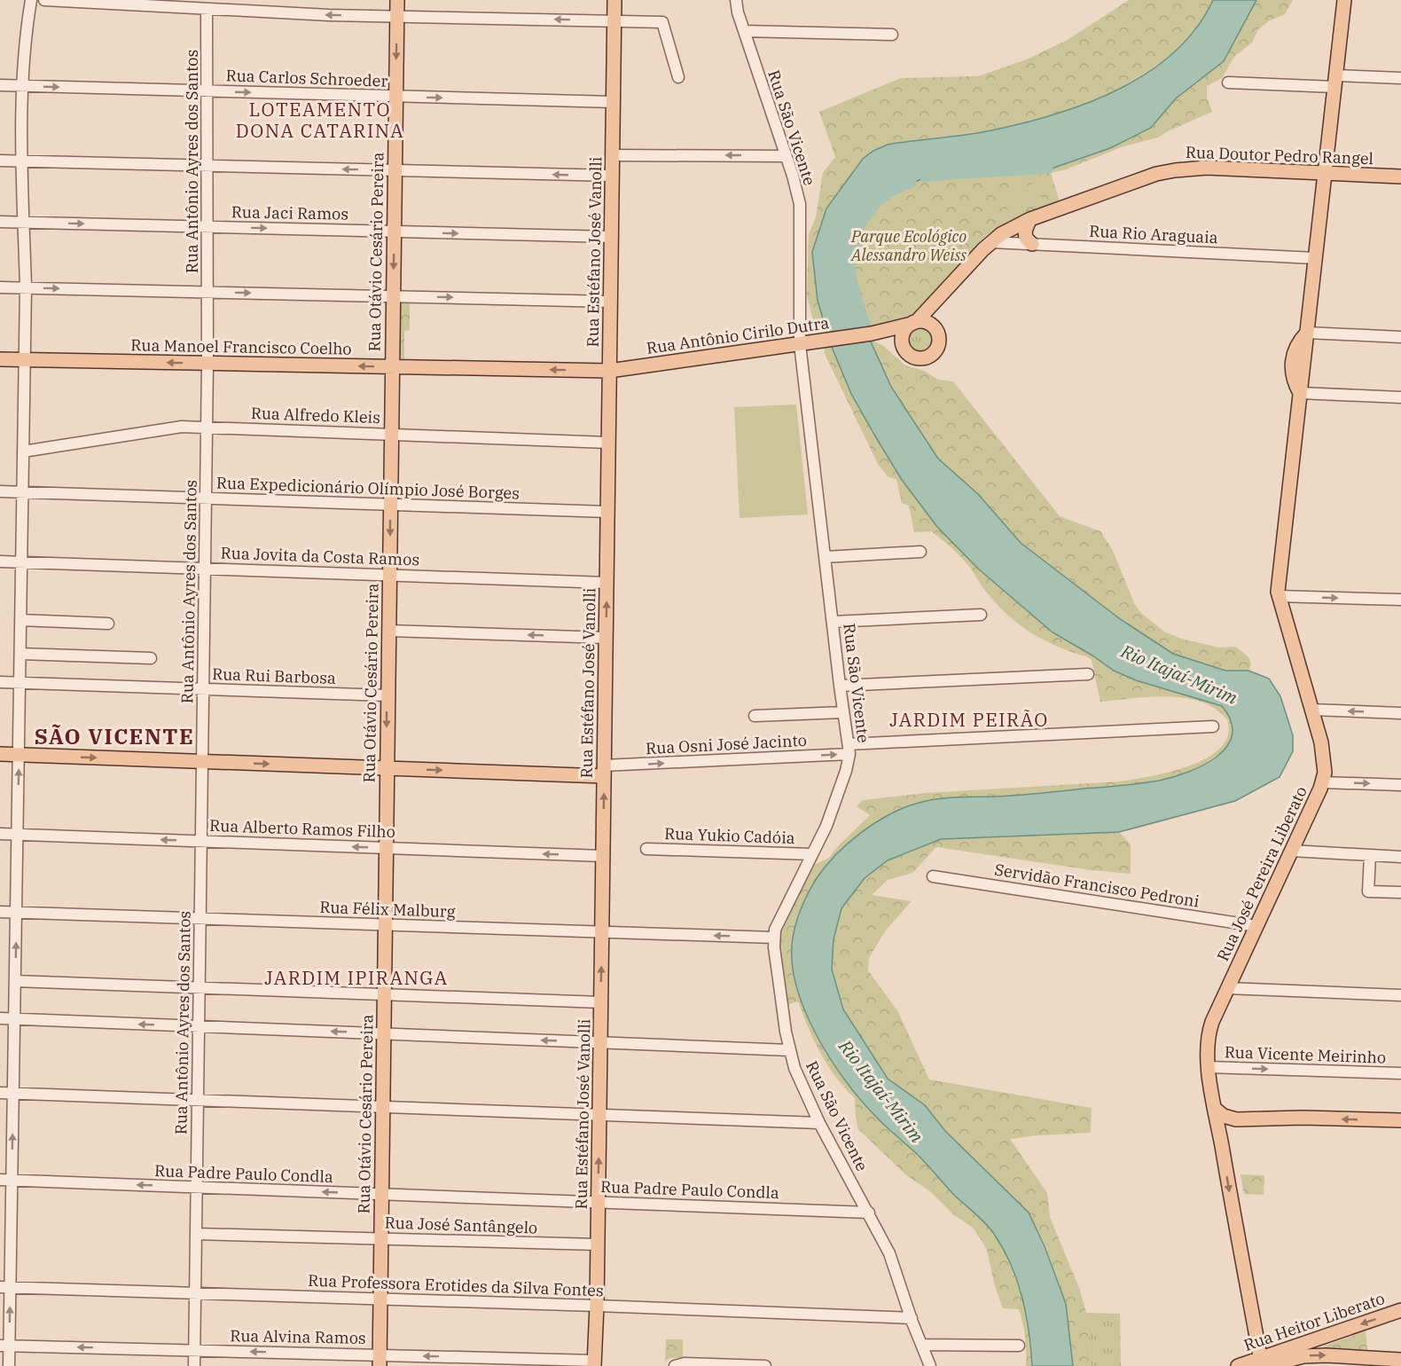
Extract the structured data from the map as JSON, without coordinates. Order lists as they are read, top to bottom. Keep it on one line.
{"streets":{"main road":["Rua Doutor Pedro Rangel","Rua Otávio Cesário Pereira","Rua Estéfano José Vanolli","Rua Antônio Cirilo Dutra","Rua Manoel Francisco Coelho","Rua José Pereira Liberato","Rua Heitor Liberato"],"street":["Rua Carlos Schroeder","Rua São Vicente","Rua Antônio Ayres dos Santos","Rua Jaci Ramos","Rua Rio Araguaia","Rua Alfredo Kleis","Rua Expedicionário Olímpio José Borges","Rua Jovita da Costa Ramos","Rua Rui Barbosa","Rua Osni José Jacinto","Rua Alberto Ramos Filho","Rua Yukio Cadóia","Servidão Francisco Pedroni","Rua Félix Malburg","Rua Vicente Meirinho","Rua Padre Paulo Condla","Rua José Santângelo","Rua Professora Erotides da Silva Fontes","Rua Alvina Ramos"]},"crossings":[["Rua Carlos Schroeder","Rua Antônio Ayres dos Santos"],["Rua Carlos Schroeder","Rua Otávio Cesário Pereira"],["Rua Carlos Schroeder","Rua Estéfano José Vanolli"],["Rua São Vicente","Rua Antônio Cirilo Dutra"],["Rua São Vicente","Rua Osni José Jacinto"],["Rua São Vicente","Rua Yukio Cadóia"],["Rua São Vicente","Rua Félix Malburg"],["Rua São Vicente","Rua Padre Paulo Condla"],["Rua São Vicente","Rua Professora Erotides da Silva Fontes"],["Rua Doutor Pedro Rangel","Rua Rio Araguaia"],["Rua Doutor Pedro Rangel","Rua Antônio Cirilo Dutra"],["Rua Antônio Ayres dos Santos","Rua Jaci Ramos"],["Rua Antônio Ayres dos Santos","Rua Manoel Francisco Coelho"],["Rua Antônio Ayres dos Santos","Rua Alfredo Kleis"],["Rua Antônio Ayres dos Santos","Rua Expedicionário Olímpio José Borges"],["Rua Antônio Ayres dos Santos","Rua Jovita da Costa Ramos"],["Rua Antônio Ayres dos Santos","Rua Rui Barbosa"],["Rua Antônio Ayres dos Santos","Rua Alberto Ramos Filho"],["Rua Antônio Ayres dos Santos","Rua Félix Malburg"],["Rua Antônio Ayres dos Santos","Rua Padre Paulo Condla"],["Rua Antônio Ayres dos Santos","Rua José Santângelo"],["Rua Antônio Ayres dos Santos","Rua Professora Erotides da Silva Fontes"],["Rua Antônio Ayres dos Santos","Rua Alvina Ramos"],["Rua Jaci Ramos","Rua Otávio Cesário Pereira"],["Rua Jaci Ramos","Rua Estéfano José Vanolli"],["Rua Otávio Cesário Pereira","Rua Manoel Francisco Coelho"],["Rua Otávio Cesário Pereira","Rua Alfredo Kleis"],["Rua Otávio Cesário Pereira","Rua Expedicionário Olímpio José Borges"],["Rua Otávio Cesário Pereira","Rua Jovita da Costa Ramos"],["Rua Otávio Cesário Pereira","Rua Rui Barbosa"],["Rua Otávio Cesário Pereira","Rua Alberto Ramos Filho"],["Rua Otávio Cesário Pereira","Rua Félix Malburg"],["Rua Otávio Cesário Pereira","Rua Padre Paulo Condla"],["Rua Otávio Cesário Pereira","Rua José Santângelo"],["Rua Otávio Cesário Pereira","Rua Professora Erotides da Silva Fontes"],["Rua Otávio Cesário Pereira","Rua Alvina Ramos"],["Rua Estéfano José Vanolli","Rua Antônio Cirilo Dutra"],["Rua Estéfano José Vanolli","Rua Manoel Francisco Coelho"],["Rua Estéfano José Vanolli","Rua Alfredo Kleis"],["Rua Estéfano José Vanolli","Rua Expedicionário Olímpio José Borges"],["Rua Estéfano José Vanolli","Rua Jovita da Costa Ramos"],["Rua Estéfano José Vanolli","Rua Osni José Jacinto"],["Rua Estéfano José Vanolli","Rua Alberto Ramos Filho"],["Rua Estéfano José Vanolli","Rua Félix Malburg"],["Rua Estéfano José Vanolli","Rua Padre Paulo Condla"],["Rua Estéfano José Vanolli","Rua José Santângelo"],["Rua Estéfano José Vanolli","Rua Professora Erotides da Silva Fontes"],["Rua Estéfano José Vanolli","Rua Alvina Ramos"],["Rua Antônio Cirilo Dutra","Rua Manoel Francisco Coelho"],["Rua José Pereira Liberato","Servidão Francisco Pedroni"],["Rua José Pereira Liberato","Rua Vicente Meirinho"],["Rua José Pereira Liberato","Rua Heitor Liberato"]],"one_way":["Rua Manoel Francisco Coelho","Rua Alberto Ramos Filho","Rua Alvina Ramos"],"districts":["LOTEAMENTO DONA CATARINA","JARDIM PEIRÃO","SÃO VICENTE","JARDIM IPIRANGA"],"water":["Rio Itajaí-Mirim"],"parks":["Parque Ecológico Alessandro Weiss"]}
